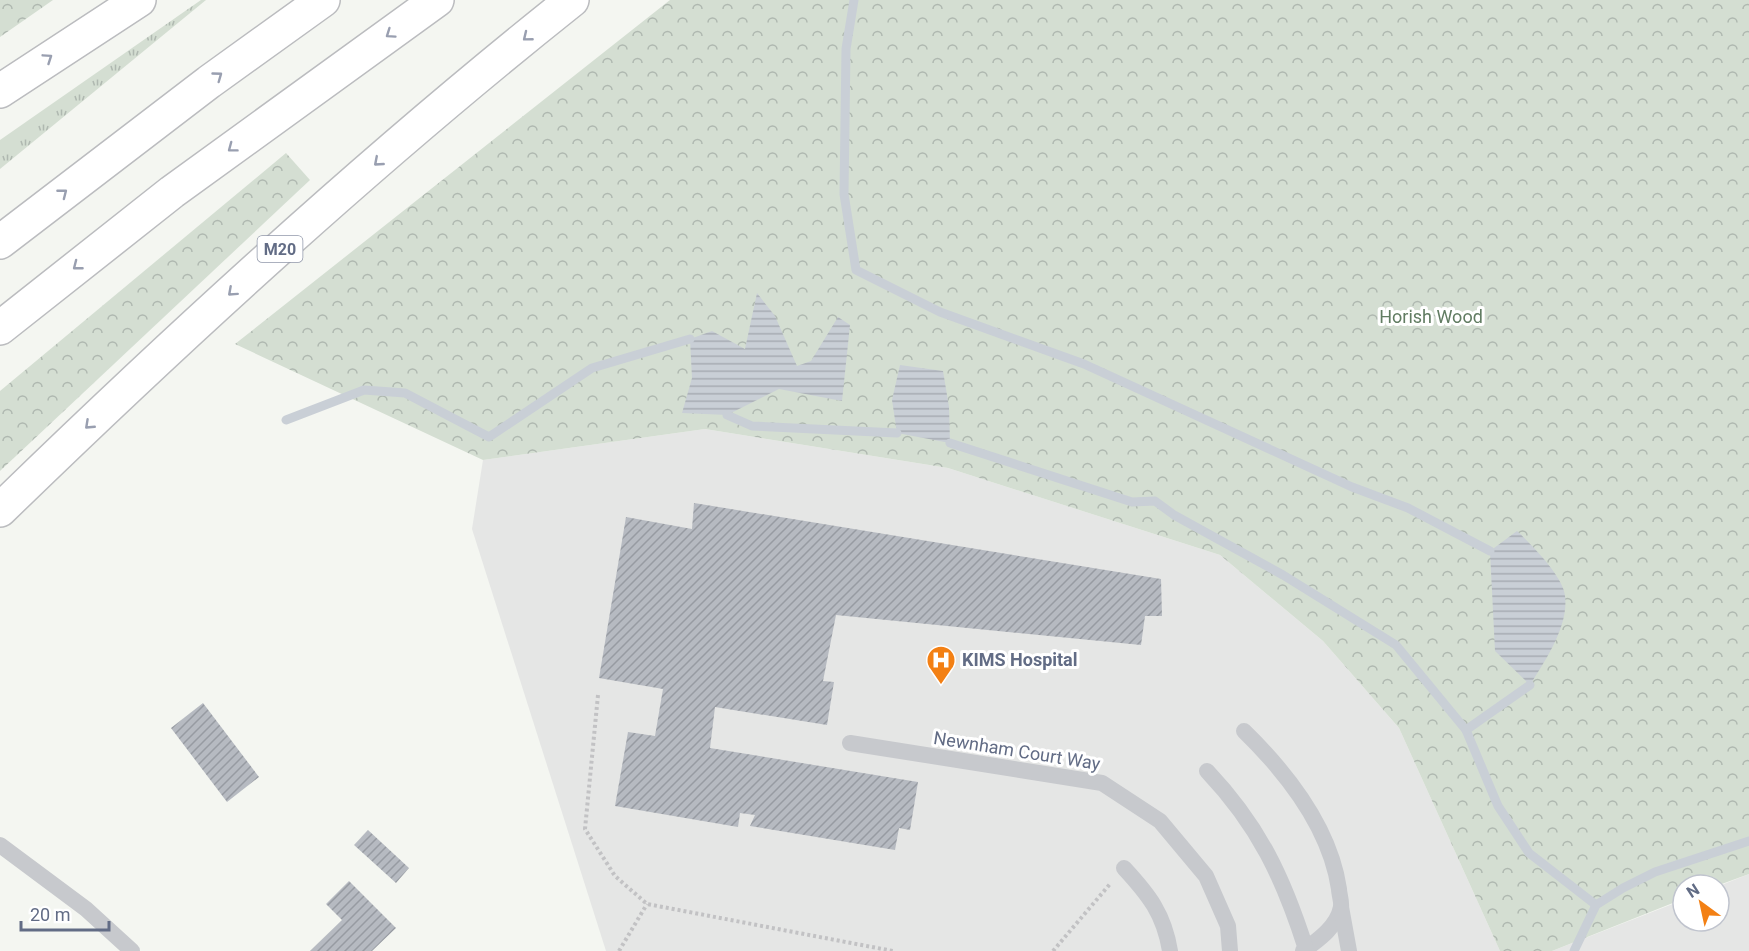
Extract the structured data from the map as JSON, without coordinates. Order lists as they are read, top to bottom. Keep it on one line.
{"streets":{"highway":["M20"],"lane":["Newnham Court Way"]},"parks":["Horish Wood"],"places":{"hospital":["KIMS Hospital"]},"scale_bar":"20 m","north":"top left"}
